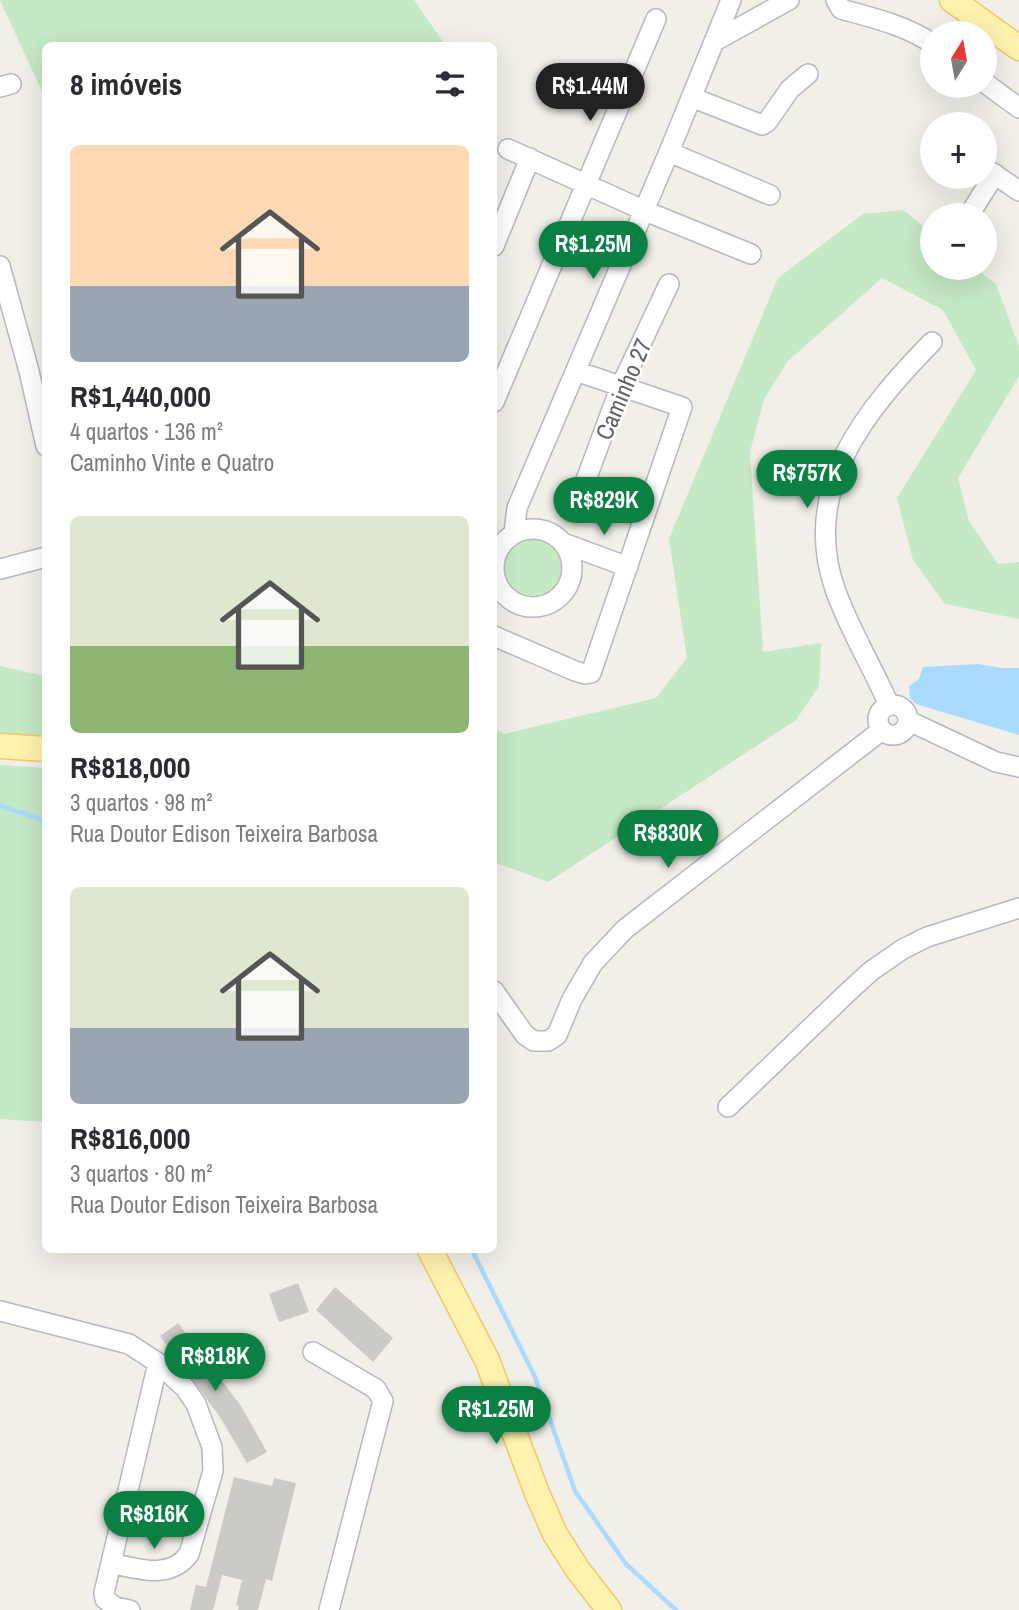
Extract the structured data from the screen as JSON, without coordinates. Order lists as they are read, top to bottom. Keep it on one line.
{"streets":{"street":["Caminho 27"]},"north":"top","page":{"map_buttons":["+","−"],"heading":"8 imóveis","price":["R$1.44M","R$1.25M","R$757K","R$829K","R$830K","R$818K","R$1.25M","R$816K"],"list":[{"name":"R$1,440,000","note":"4 quartos · 136 m² · Caminho Vinte e Quatro"},{"name":"R$818,000","note":"3 quartos · 98 m² · Rua Doutor Edison Teixeira Barbosa"},{"name":"R$816,000","note":"3 quartos · 80 m² · Rua Doutor Edison Teixeira Barbosa"}]}}
